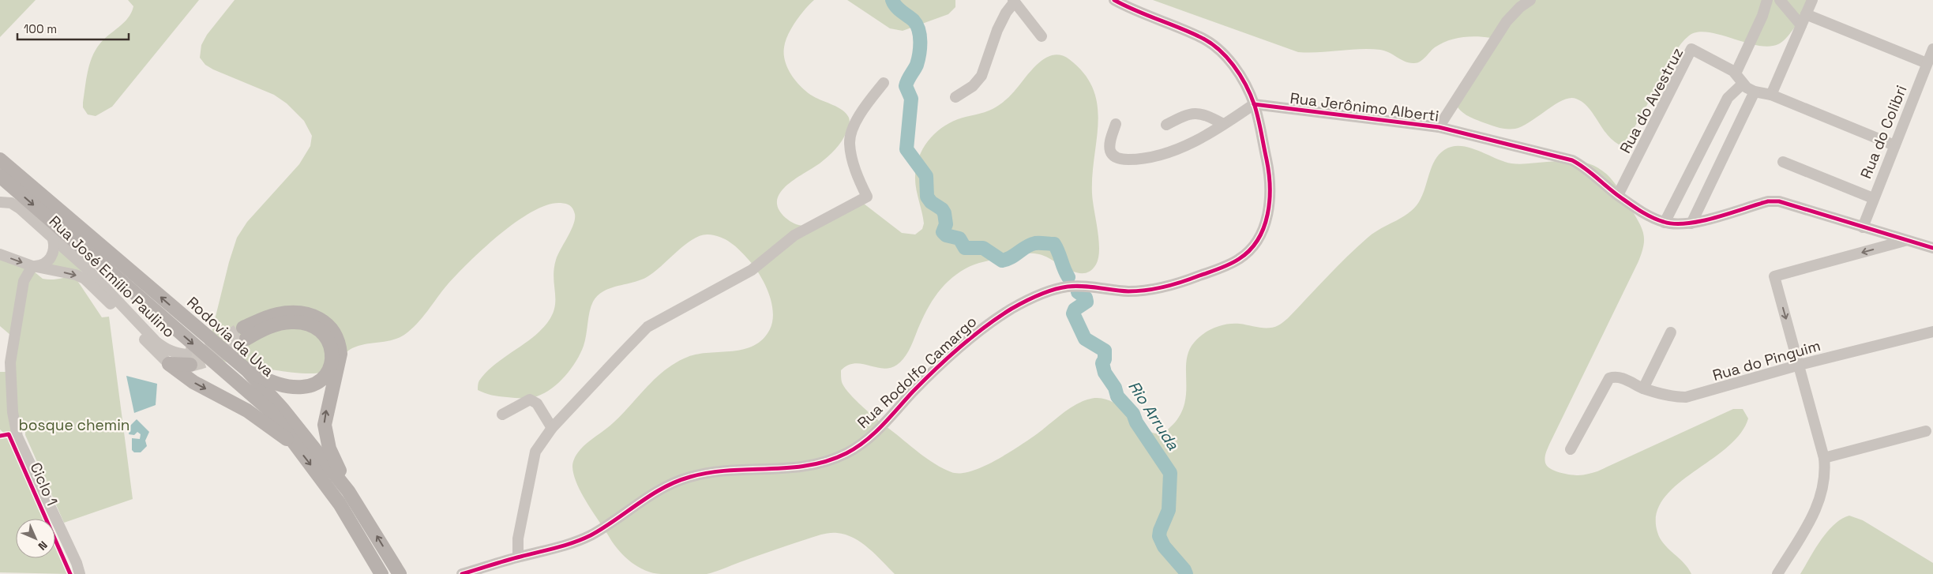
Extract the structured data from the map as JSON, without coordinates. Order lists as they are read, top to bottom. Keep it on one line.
{"streets":{"main road":["Rodovia da Uva"],"street":["Rua do Avestruz","Rua Jerônimo Alberti","Rua do Colibri","Rua José Emílio Paulino","Rua do Pinguim","Rua Rodolfo Camargo"],"cycle path":["Ciclo 1"]},"crossings":[["Rua do Avestruz","Rua Jerônimo Alberti"],["Rua do Avestruz","Rua do Colibri"],["Rua Jerônimo Alberti","Rua do Colibri"],["Rua Jerônimo Alberti","Rua Rodolfo Camargo"]],"water":["Rio Arruda"],"parks":["bosque chemin"],"scale_bar":"100 m","north":"bottom right"}
